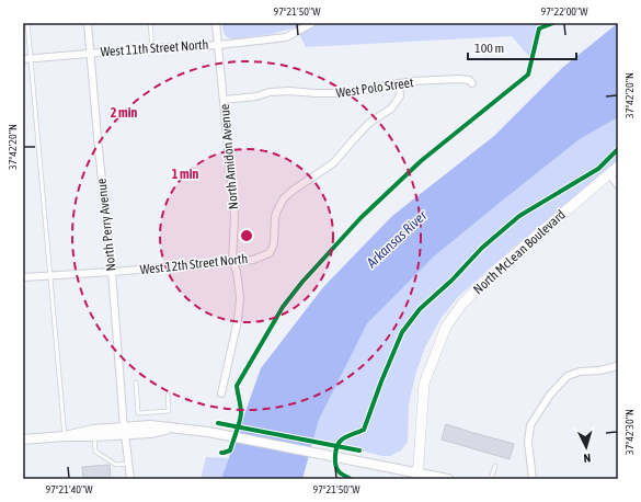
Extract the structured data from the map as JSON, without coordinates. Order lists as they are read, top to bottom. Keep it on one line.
{"streets":{"main road":["North McLean Boulevard"],"street":["West 11th Street North","West Polo Street","North Amidon Avenue","North Perry Avenue","West 12th Street North"]},"crossings":[["West 11th Street North","North Amidon Avenue"],["West 11th Street North","North Perry Avenue"],["West Polo Street","North Amidon Avenue"],["West Polo Street","West 12th Street North"],["North Amidon Avenue","West 12th Street North"],["North Perry Avenue","West 12th Street North"]],"water":["Arkansas River"],"scale_bar":"100 m","north":"bottom","coordinates":["97°21'50\"W","97°22'00\"W","37°42'20\"N","37°42'30\"N","97°21'40\"W"],"rings":["2 min","1 min"]}
